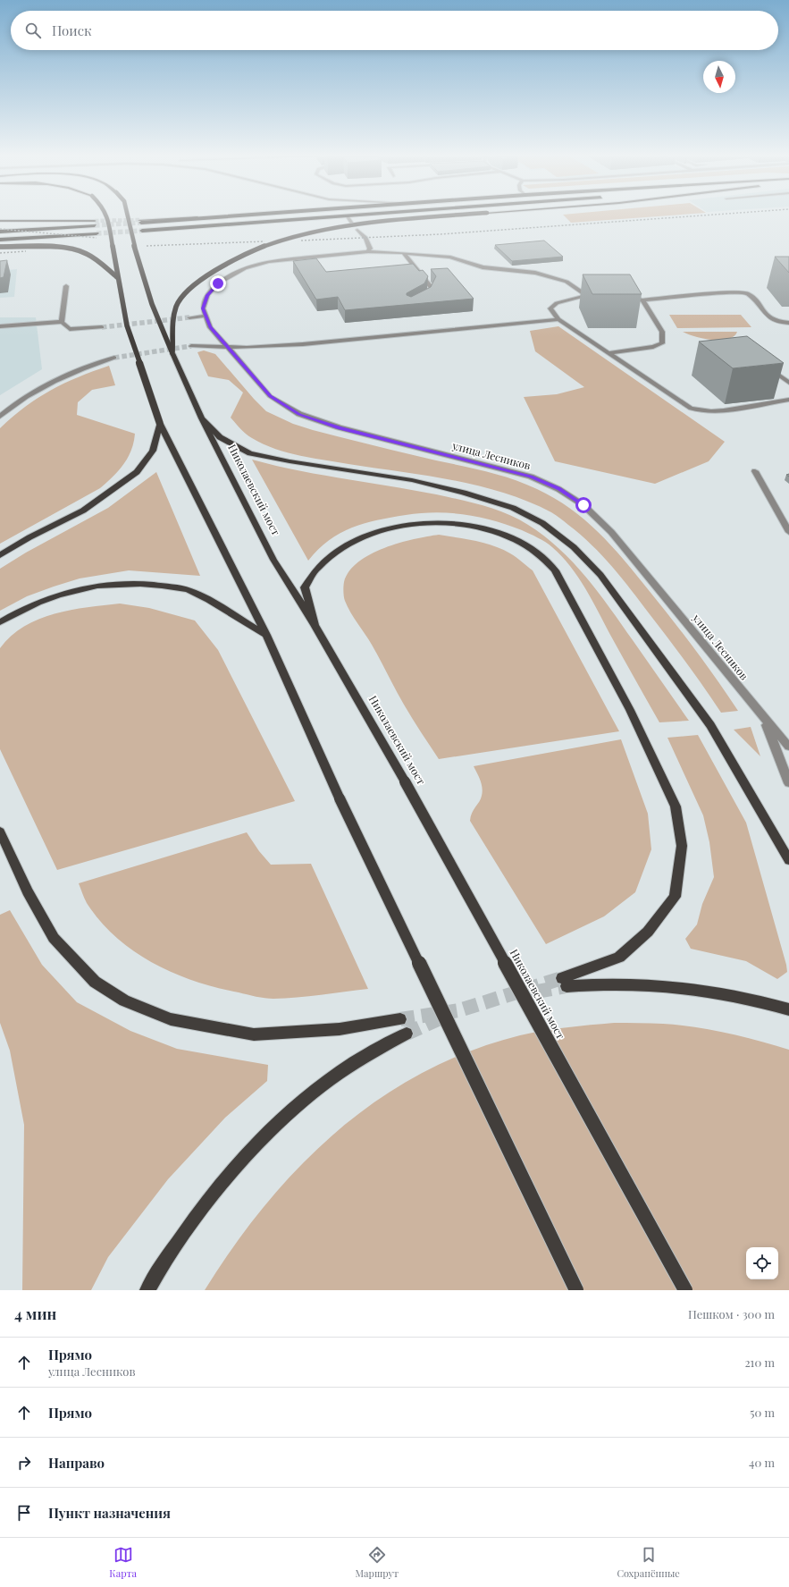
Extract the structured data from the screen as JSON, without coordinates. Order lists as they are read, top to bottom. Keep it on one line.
{"streets":{"main road":["Николаевский мост"],"street":["улица Лесников"]},"north":"bottom","page":{"search":"Поиск","heading":["4 мин","Пешком · 300 m"],"list":[["Прямо","улица Лесников","210 m"],["Прямо","50 m"],["Направо","40 m"],"Пункт назначения"],"nav":["Карта","Маршрут","Сохранённые"]}}
